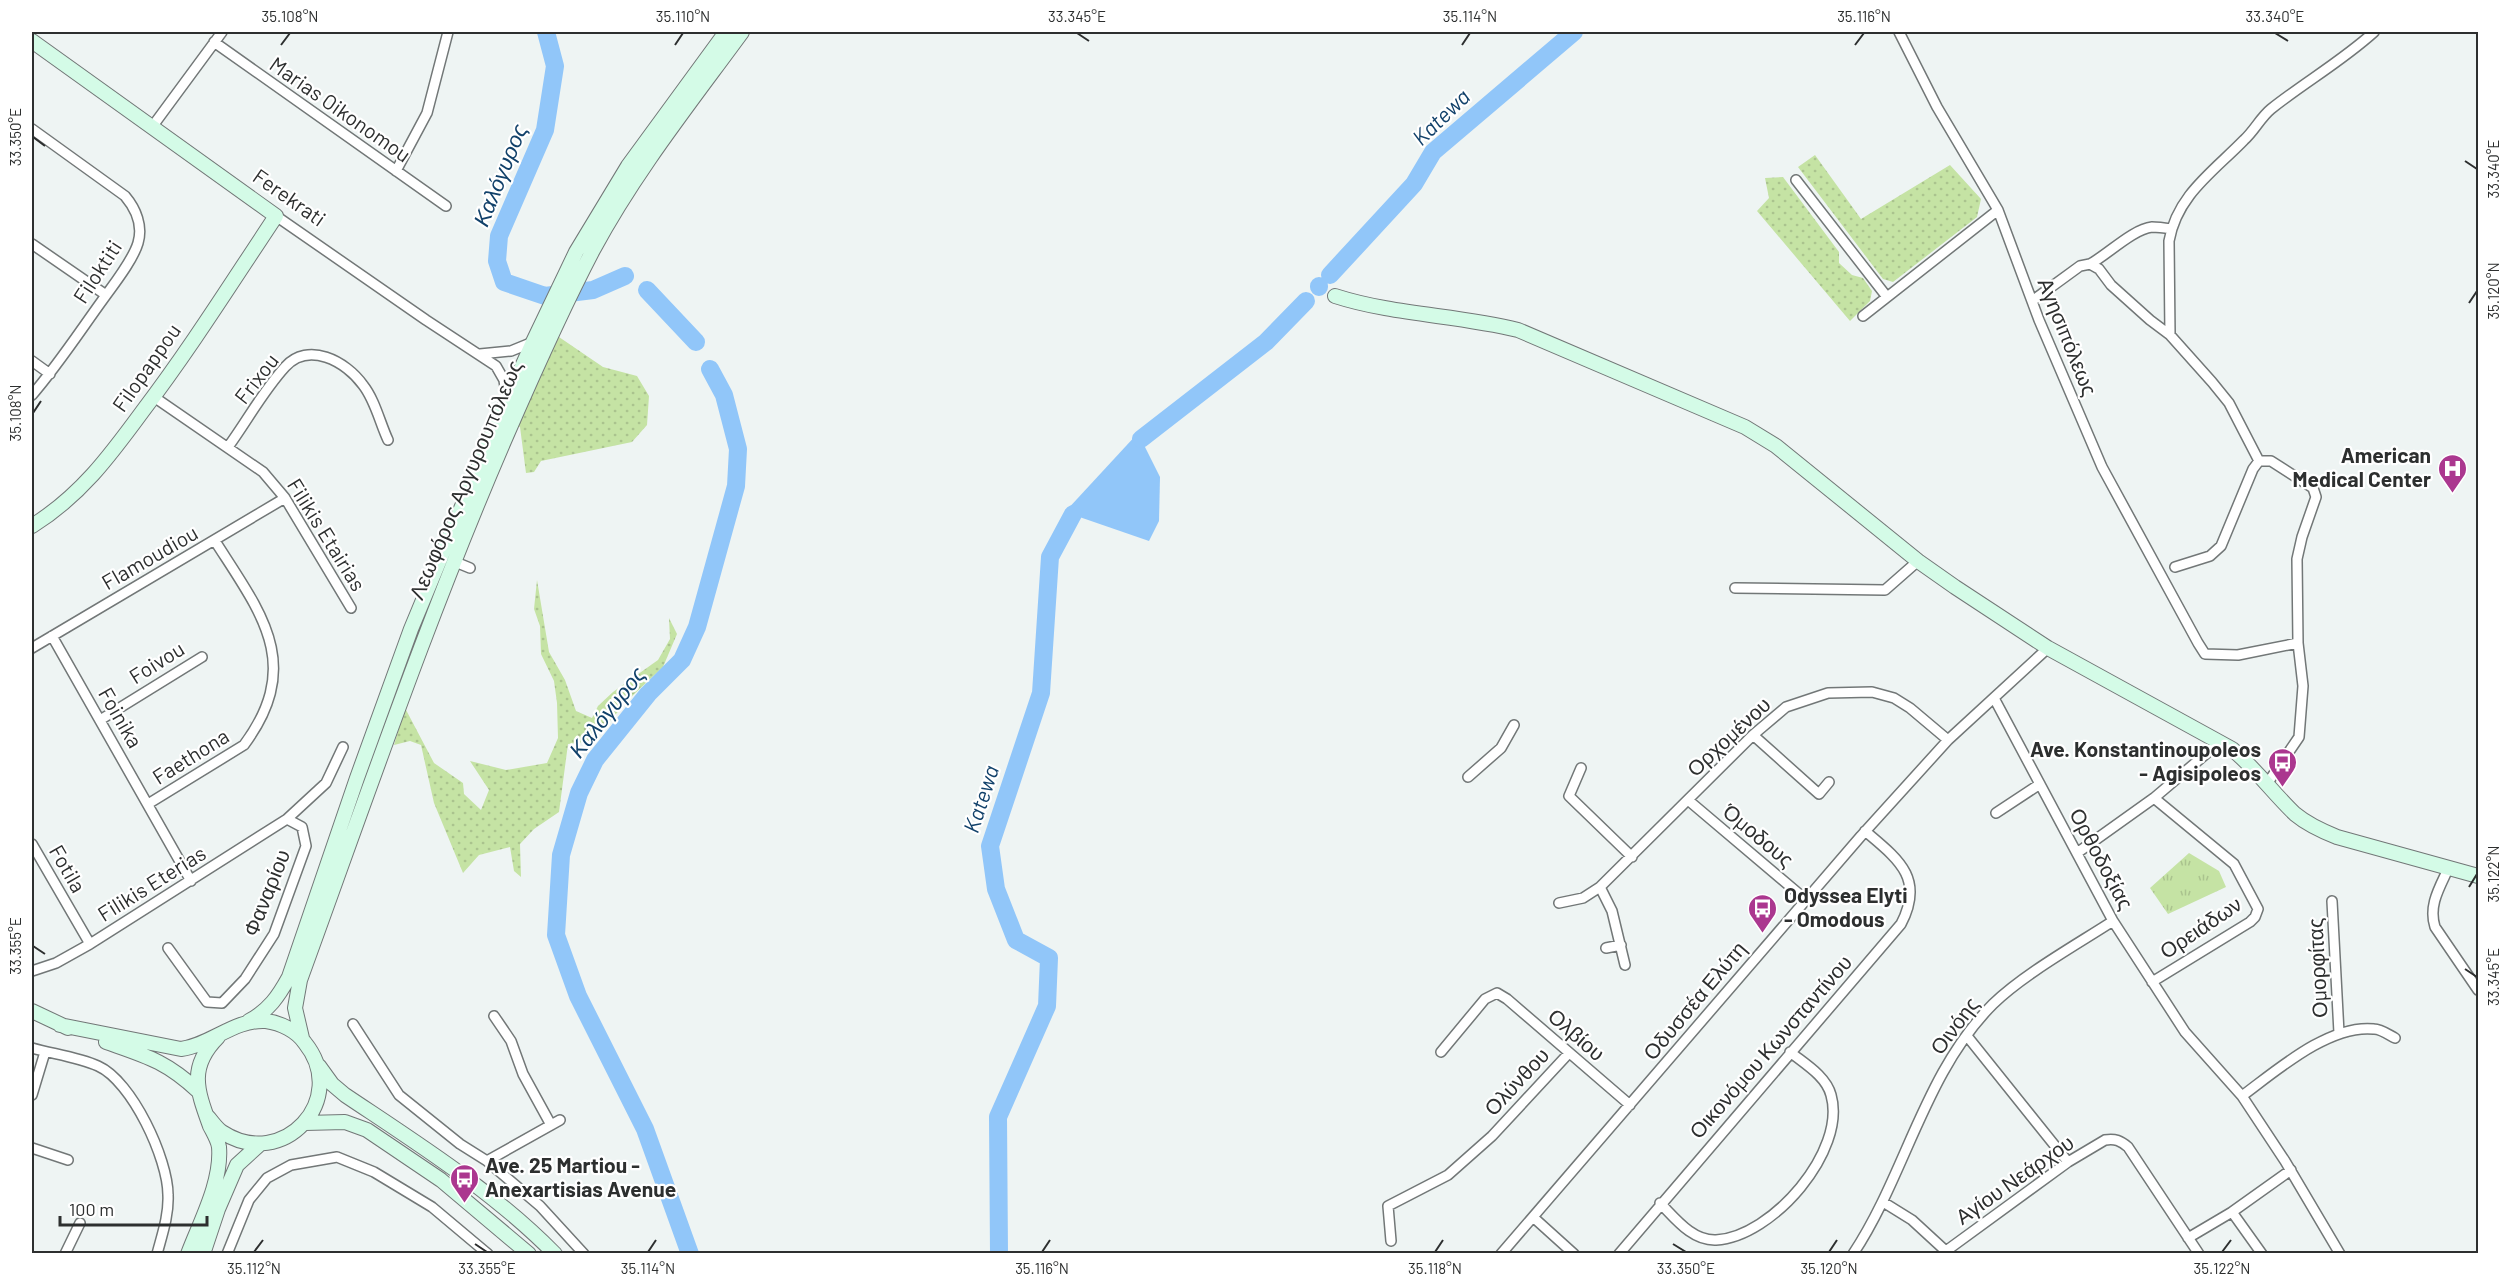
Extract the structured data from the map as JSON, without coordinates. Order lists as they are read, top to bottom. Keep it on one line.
{"streets":{"main road":["Ferekrati","Filopappou","Λεωφόρος Αργυρουπόλεως"],"street":["Marias Oikonomou","Filoktiti","Αγησιπόλεως","Frixou","Filikis Etairias","Flamoudiou","Foivou","Foinika","Ορχομένου","Faethona","Όμοδους","Ορθοδοξίας","Fotila","Filikis Eterias","Φαναρίου","Ορειάδων","Ομορφίτας","Οδυσσέα Ελύτη","Οινόης","Ολβίου","Οικονόμου Κωνσταντίνου","Ολύνθου","Αγίου Νεάρχου"]},"crossings":[["Ferekrati","Filopappou"],["Ferekrati","Λεωφόρος Αργυρουπόλεως"],["Filopappou","Filikis Etairias"],["Frixou","Filikis Etairias"],["Filikis Etairias","Flamoudiou"],["Flamoudiou","Foinika"],["Flamoudiou","Faethona"],["Foivou","Foinika"],["Foinika","Faethona"],["Foinika","Filikis Eterias"],["Ορχομένου","Όμοδους"],["Ορχομένου","Οδυσσέα Ελύτη"],["Όμοδους","Οδυσσέα Ελύτη"],["Ορθοδοξίας","Ορειάδων"],["Ορθοδοξίας","Ομορφίτας"],["Ορθοδοξίας","Οδυσσέα Ελύτη"],["Ορθοδοξίας","Οινόης"],["Fotila","Filikis Eterias"],["Filikis Eterias","Φαναρίου"],["Οδυσσέα Ελύτη","Ολβίου"],["Οδυσσέα Ελύτη","Οικονόμου Κωνσταντίνου"],["Ολβίου","Ολύνθου"]],"water":["Katewa","Καλόγυρος"],"places":{"hospital":["American Medical Center"],"bus stop":["Ave. Konstantinoupoleos - Agisipoleos","Odyssea Elyti - Omodous","Ave. 25 Martiou - Anexartisias Avenue"]},"scale_bar":"100 m","coordinates":["35.108°N","35.110°N","33.345°E","35.114°N","35.116°N","33.340°E","33.350°E","35.120°N","35.122°N","33.355°E","35.112°N","35.118°N"]}
